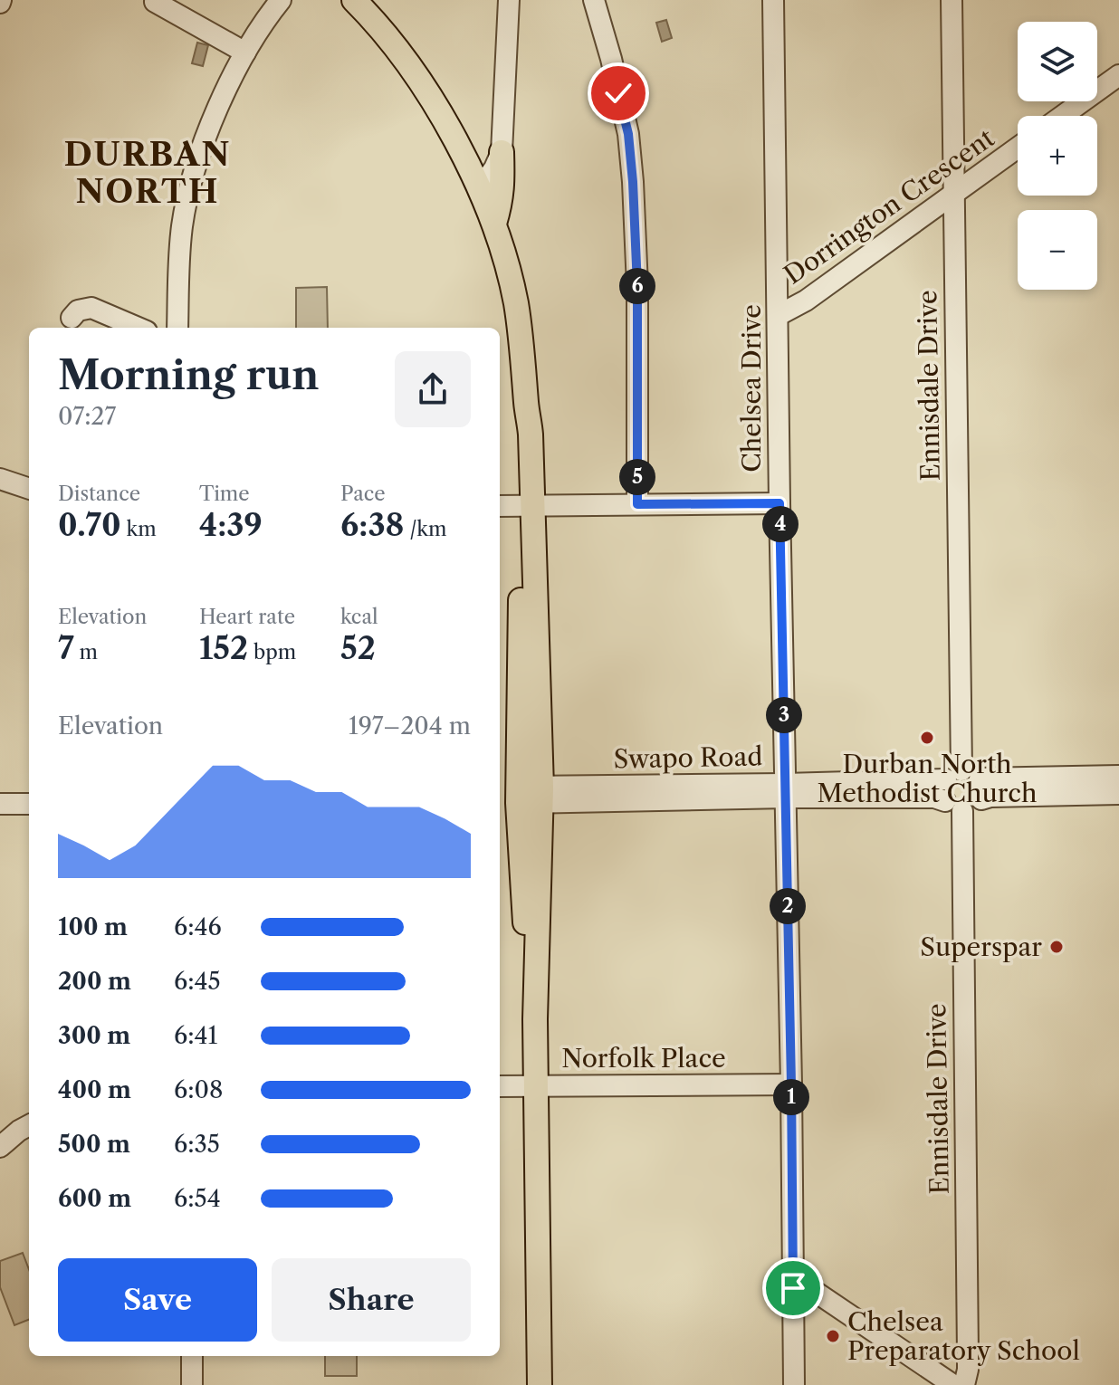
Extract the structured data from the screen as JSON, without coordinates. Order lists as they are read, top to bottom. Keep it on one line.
{"streets":{"street":["Dorrington Crescent","Ennisdale Drive","Chelsea Drive","Swapo Road","Norfolk Place"]},"crossings":[["Dorrington Crescent","Ennisdale Drive"],["Dorrington Crescent","Chelsea Drive"],["Ennisdale Drive","Swapo Road"],["Chelsea Drive","Swapo Road"],["Chelsea Drive","Norfolk Place"]],"districts":["DURBAN NORTH"],"places":["Durban North Methodist Church","Superspar","Chelsea Preparatory School"],"page":{"map_buttons":["+","−"],"pins":["6","5","4","3","2","1"],"heading":["Morning run","07:27"],"stats":[["Distance","0.70 km"],["Time","4:39"],["Pace","6:38 /km"],["Elevation","7 m"],["Heart rate","152 bpm"],["kcal","52"]],"chart":["Elevation","197–204 m"],"list":[{"name":"100 m","note":"6:46"},{"name":"200 m","note":"6:45"},{"name":"300 m","note":"6:41"},{"name":"400 m","note":"6:08"},{"name":"500 m","note":"6:35"},{"name":"600 m","note":"6:54"}],"buttons":["Save","Share"]}}
